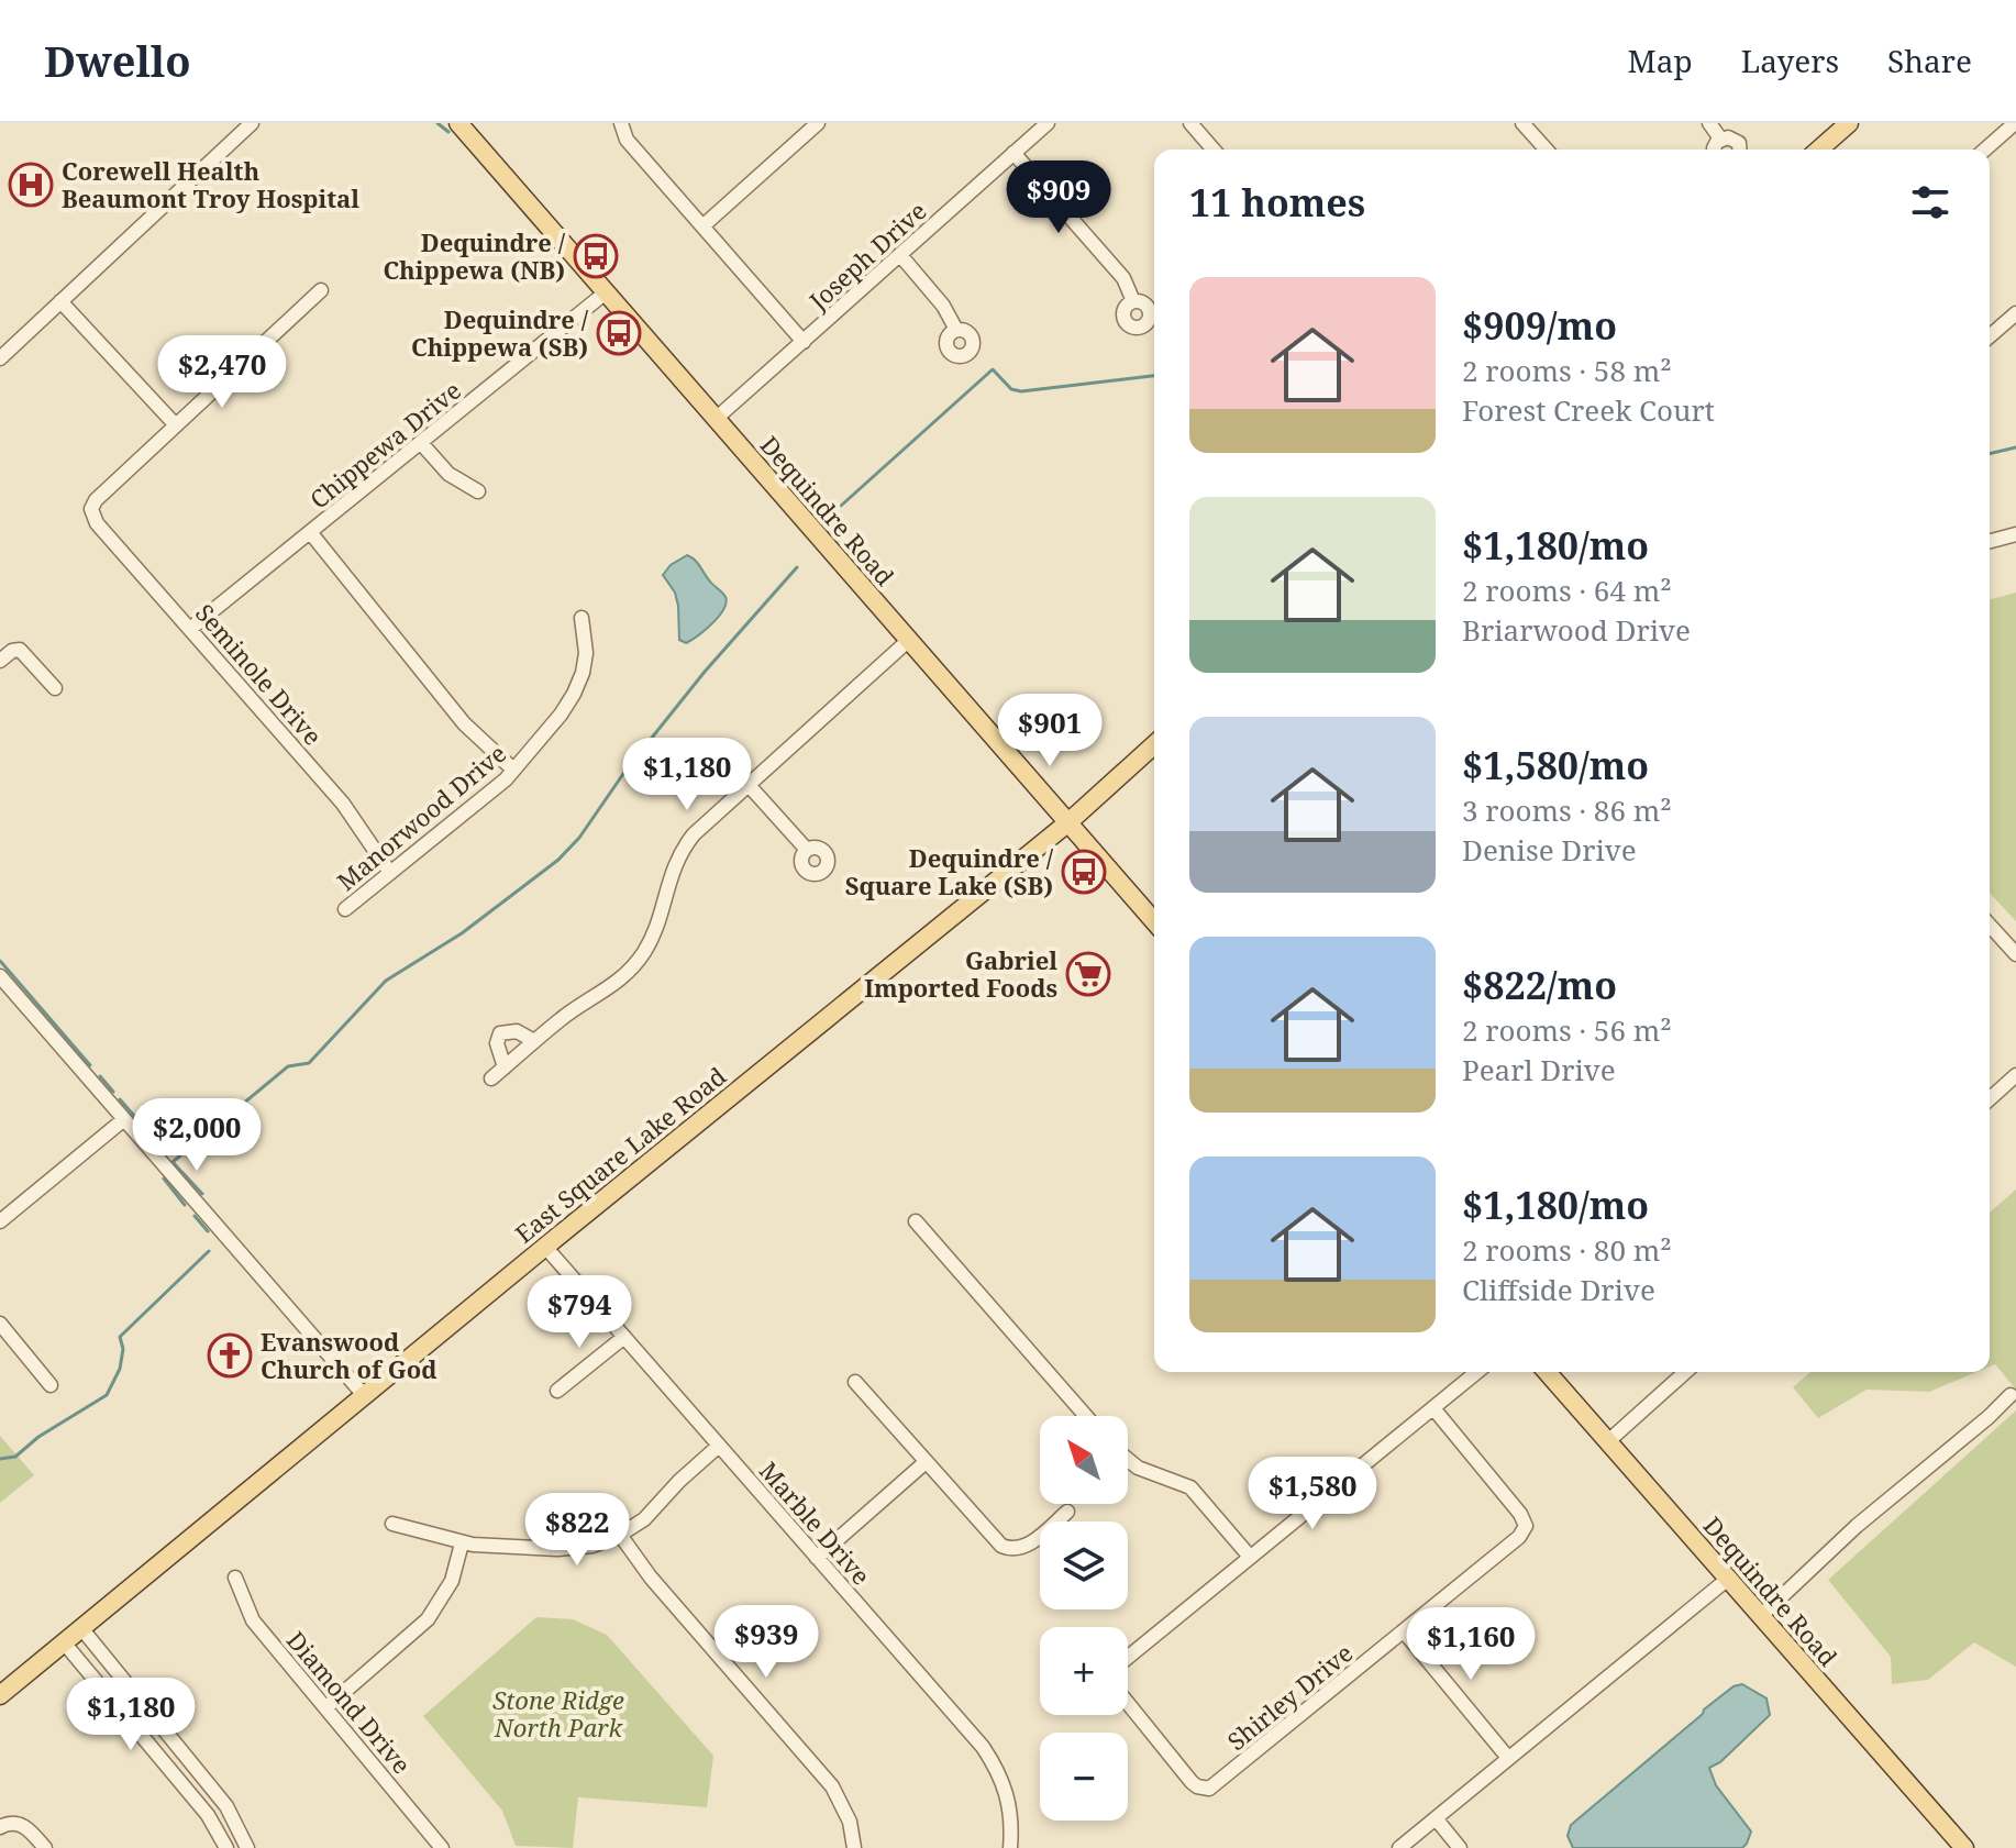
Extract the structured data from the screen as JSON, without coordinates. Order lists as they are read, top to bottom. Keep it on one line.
{"streets":{"main road":["Dequindre Road","East Square Lake Road"],"street":["Joseph Drive","Chippewa Drive","Seminole Drive","Manorwood Drive","Marble Drive","Shirley Drive","Diamond Drive"]},"crossings":[["Joseph Drive","Dequindre Road"],["Chippewa Drive","Dequindre Road"],["Chippewa Drive","Seminole Drive"],["Dequindre Road","East Square Lake Road"],["Seminole Drive","Manorwood Drive"],["East Square Lake Road","Marble Drive"]],"parks":["Stone Ridge North Park"],"places":{"hospital":["Corewell Health Beaumont Troy Hospital"],"bus stop":["Dequindre / Chippewa (NB)","Dequindre / Chippewa (SB)","Dequindre / Square Lake (SB)"],"supermarket":["Gabriel Imported Foods"],"church":["Evanswood Church of God"]},"north":"top left","page":{"header":"Dwello","nav":["Map","Layers","Share"],"heading":"11 homes","price":["$909","$2,470","$901","$1,180","$2,000","$794","$1,580","$822","$939","$1,160","$1,180"],"list":[{"name":"$909/mo","note":"2 rooms · 58 m² · Forest Creek Court"},{"name":"$1,180/mo","note":"2 rooms · 64 m² · Briarwood Drive"},{"name":"$1,580/mo","note":"3 rooms · 86 m² · Denise Drive"},{"name":"$822/mo","note":"2 rooms · 56 m² · Pearl Drive"},{"name":"$1,180/mo","note":"2 rooms · 80 m² · Cliffside Drive"}],"map_buttons":["+","−"]}}
